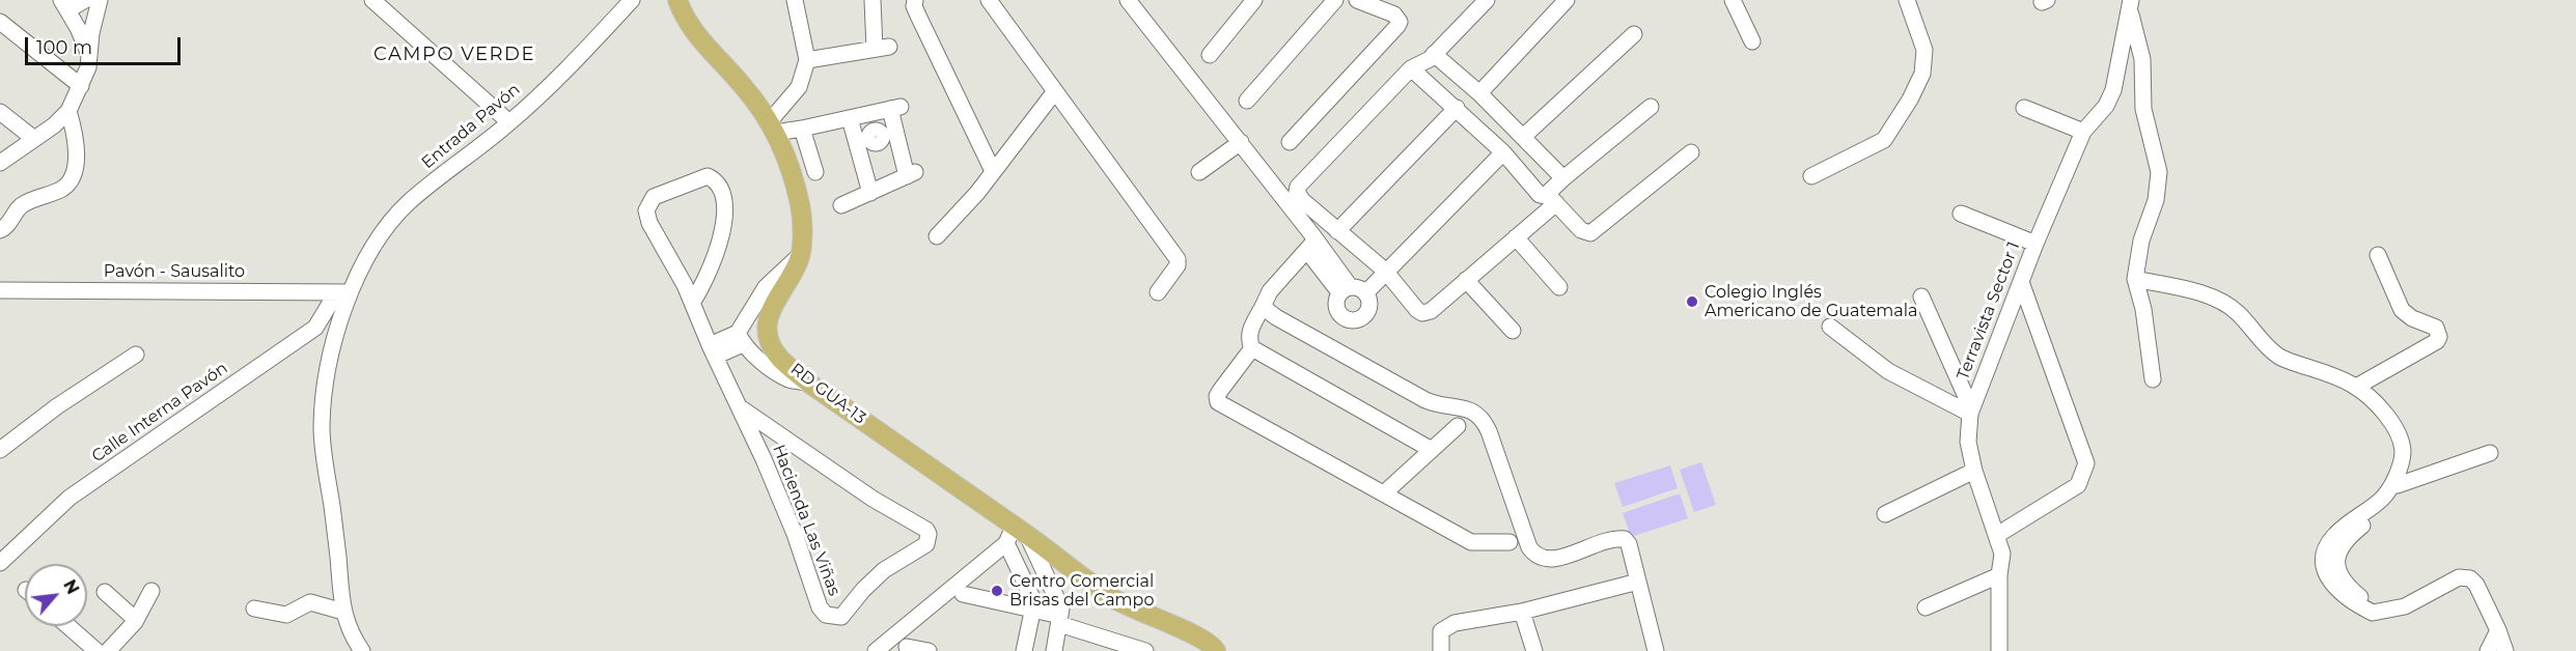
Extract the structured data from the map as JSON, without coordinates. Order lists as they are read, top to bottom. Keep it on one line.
{"streets":{"main road":["RD GUA-13"],"street":["Entrada Pavón","Pavón - Sausalito","Terravista Sector 1","Calle Interna Pavón","Hacienda Las Viñas"]},"crossings":[["Entrada Pavón","Pavón - Sausalito"],["Entrada Pavón","Calle Interna Pavón"],["Pavón - Sausalito","Calle Interna Pavón"]],"districts":["CAMPO VERDE"],"places":["Colegio Inglés Americano de Guatemala","Centro Comercial Brisas del Campo"],"scale_bar":"100 m","north":"top right"}
